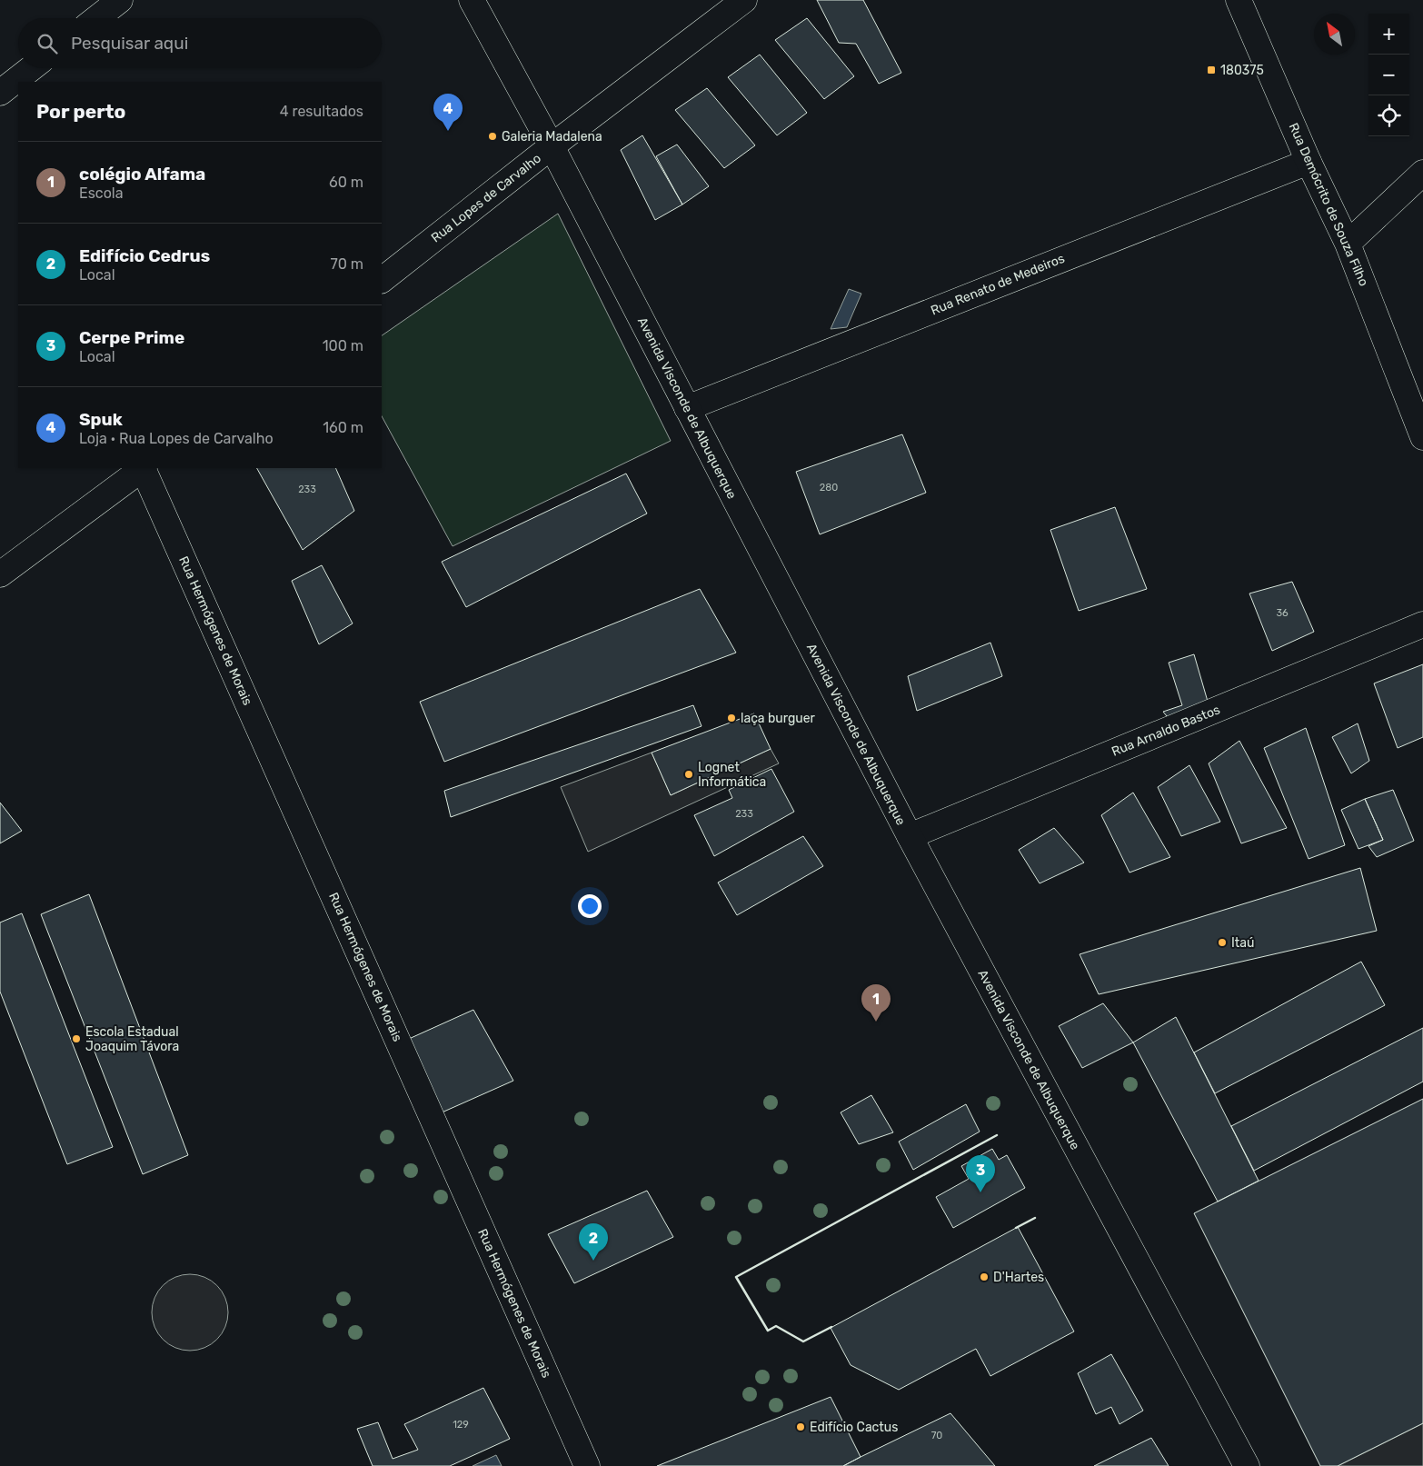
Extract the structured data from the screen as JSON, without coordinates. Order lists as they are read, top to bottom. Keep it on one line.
{"streets":{"street":["Rua Lopes de Carvalho","Rua Demócrito de Souza Filho","Rua Renato de Medeiros","Avenida Visconde de Albuquerque","Rua Hermógenes de Morais","Rua Arnaldo Bastos"]},"crossings":[["Rua Lopes de Carvalho","Avenida Visconde de Albuquerque"],["Rua Demócrito de Souza Filho","Rua Renato de Medeiros"],["Rua Renato de Medeiros","Avenida Visconde de Albuquerque"],["Avenida Visconde de Albuquerque","Rua Arnaldo Bastos"]],"places":{"transit":["180375"],"other":["Galeria Madalena","laça burguer","Lognet Informática","Itaú","Escola Estadual Joaquim Távora","D'Hartes","Edifício Cactus"]},"house_numbers":["280","233","36","233","129","70"],"north":"top left","page":{"map_buttons":["+","−"],"search":"Pesquisar aqui","heading":["Por perto","4 resultados"],"pins":["4","1","3","2"],"list":[{"mark":"1","name":"colégio Alfama","note":"Escola","value":"60 m"},{"mark":"2","name":"Edifício Cedrus","note":"Local","value":"70 m"},{"mark":"3","name":"Cerpe Prime","note":"Local","value":"100 m"},{"mark":"4","name":"Spuk","note":"Loja · Rua Lopes de Carvalho","value":"160 m"}]}}
